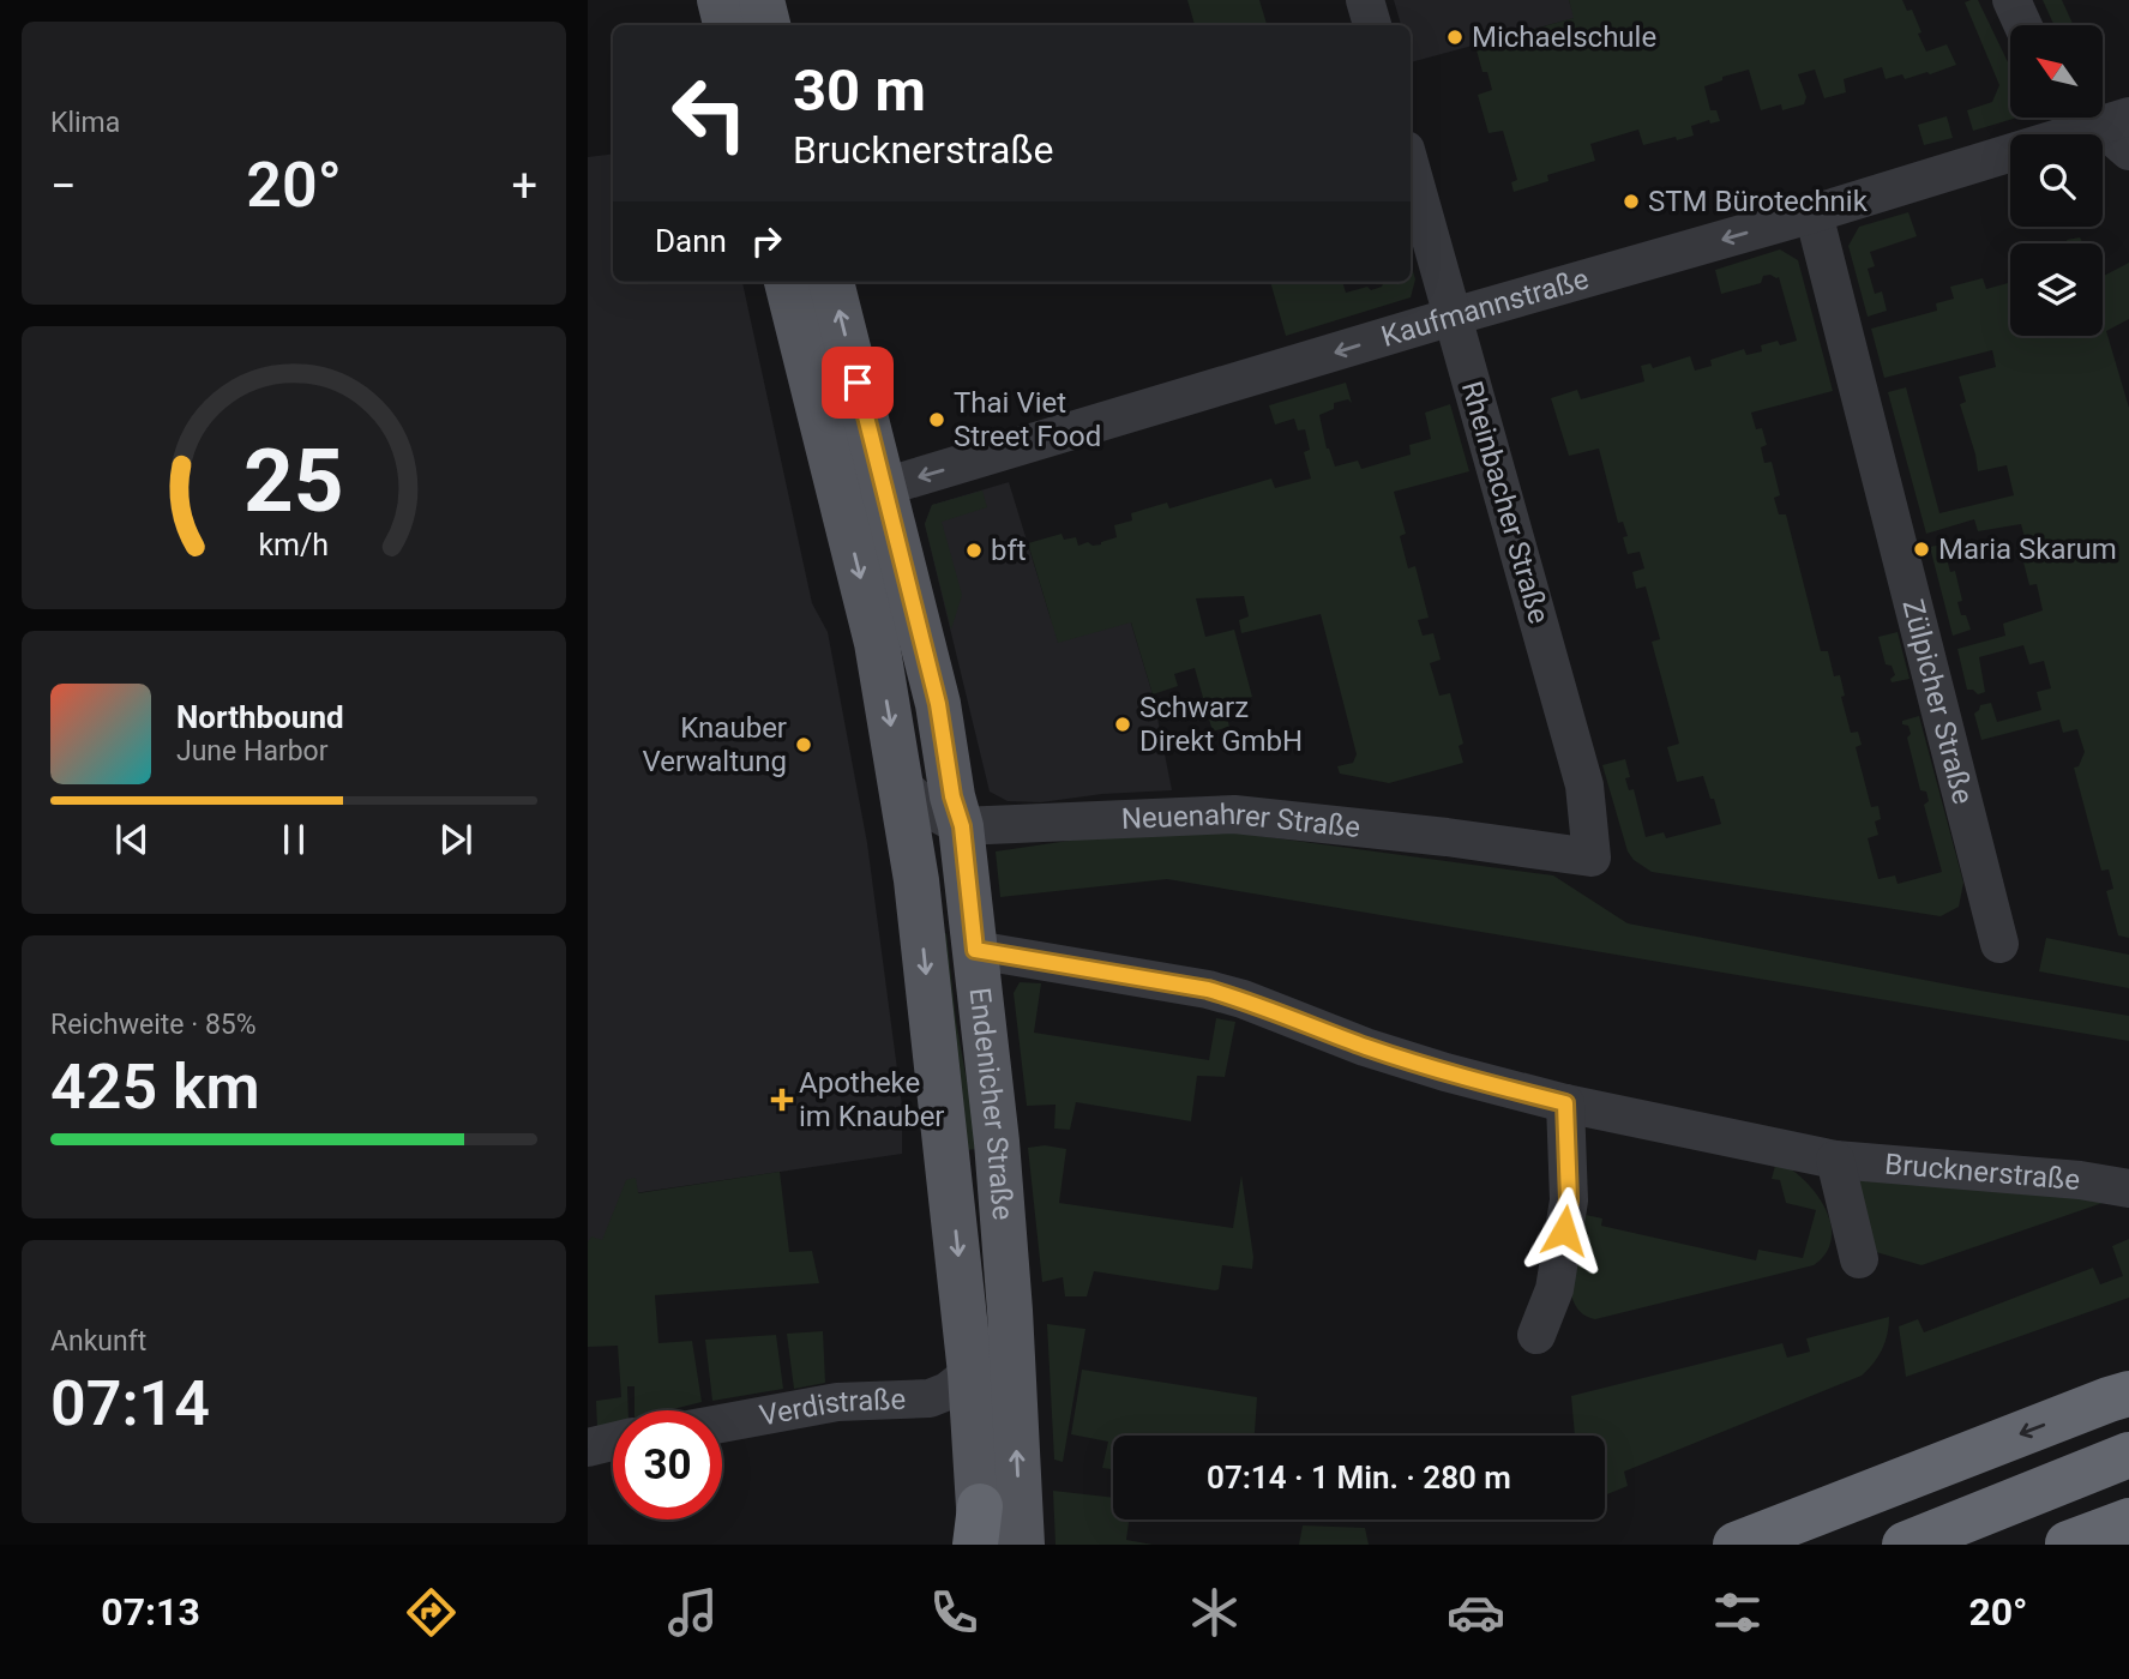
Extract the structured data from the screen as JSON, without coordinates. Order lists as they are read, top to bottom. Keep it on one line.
{"streets":{"main road":["Endenicher Straße"],"street":["Kaufmannstraße","Rheinbacher Straße","Zülpicher Straße","Neuenahrer Straße","Brucknerstraße","Verdistraße"]},"crossings":[["Kaufmannstraße","Rheinbacher Straße"],["Kaufmannstraße","Zülpicher Straße"],["Kaufmannstraße","Endenicher Straße"],["Rheinbacher Straße","Neuenahrer Straße"],["Neuenahrer Straße","Endenicher Straße"],["Endenicher Straße","Brucknerstraße"],["Endenicher Straße","Verdistraße"]],"one_way":["Kaufmannstraße"],"places":{"other":["Michaelschule","STM Bürotechnik","Thai Viet Street Food","Maria Skarum","bft","Schwarz Direkt GmbH","Knauber Verwaltung"],"health":["Apotheke im Knauber"]},"north":"top left","page":{"tile":["Klima",["Reichweite · 85%","425 km"],["Ankunft","07:14"]],"turn":["30 m","Brucknerstraße"],"heat":["−","20°","+"],"then":"Dann","song":["Northbound","June Harbor"],"limit":"30","trip":"07:14 · 1 Min. · 280 m","tabs":["07:13","20°"],"gauge":["25","km/h"]}}
